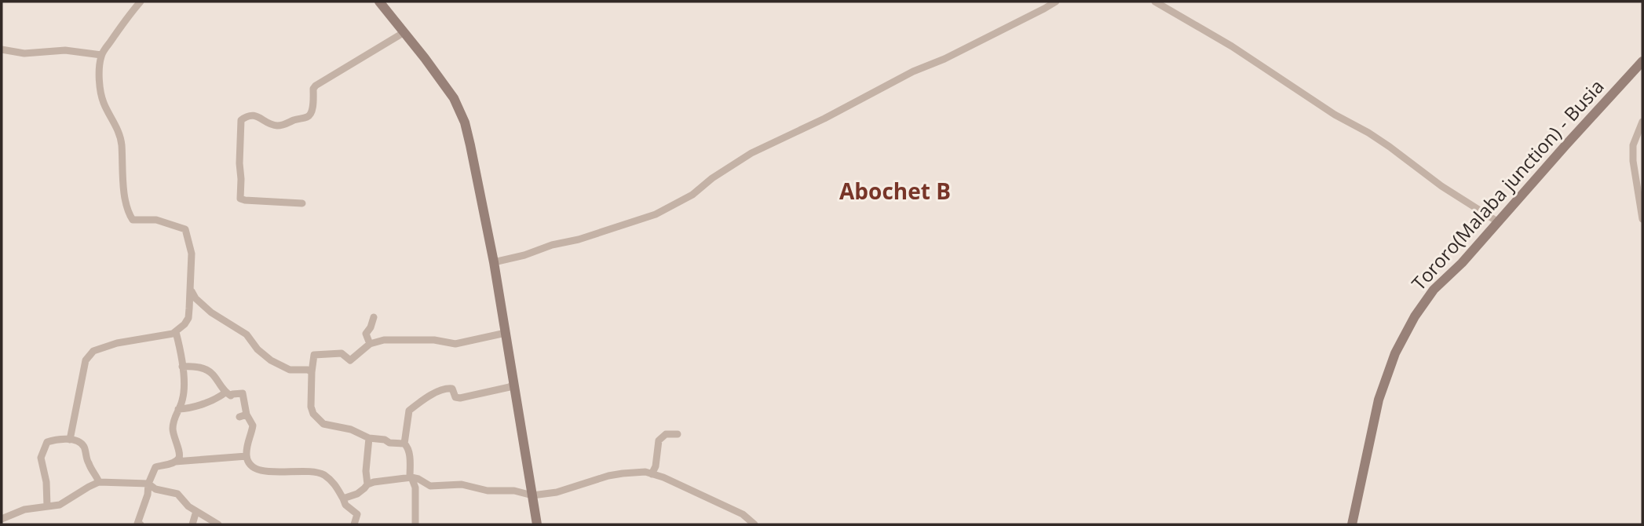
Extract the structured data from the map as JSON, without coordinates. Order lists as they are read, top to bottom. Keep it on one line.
{"streets":{"main road":["Tororo(Malaba junction) - Busia"]},"districts":["Abochet B"]}
